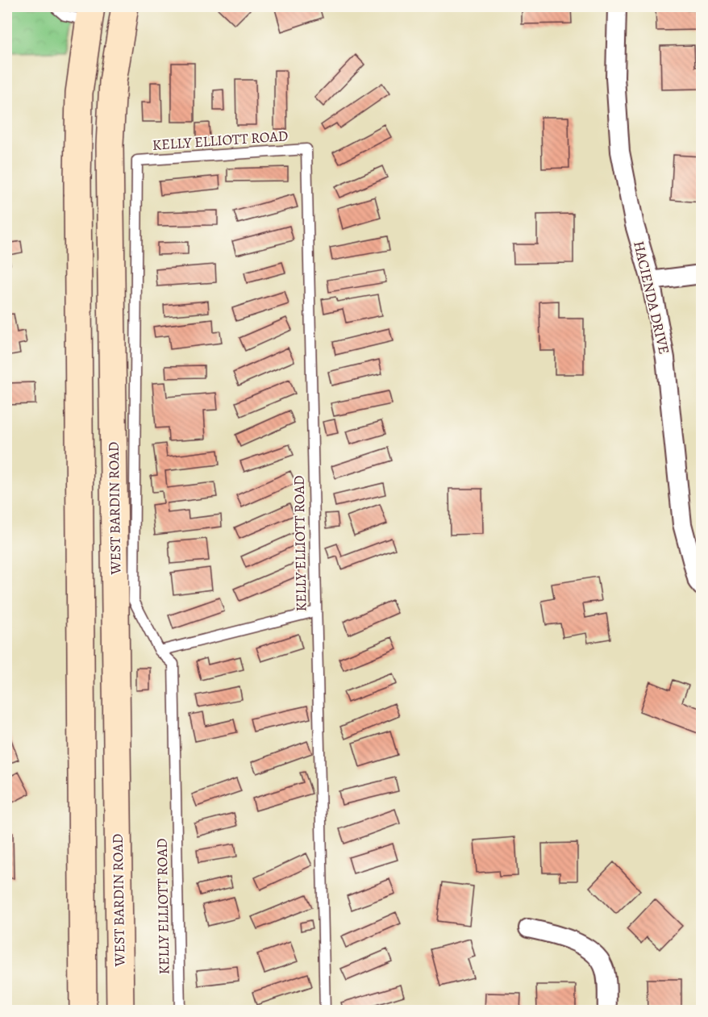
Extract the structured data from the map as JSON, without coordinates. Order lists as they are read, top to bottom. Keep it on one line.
{"streets":{"street":["HACIENDA DRIVE","WEST BARDIN ROAD"],"lane":["KELLY ELLIOTT ROAD"]}}
